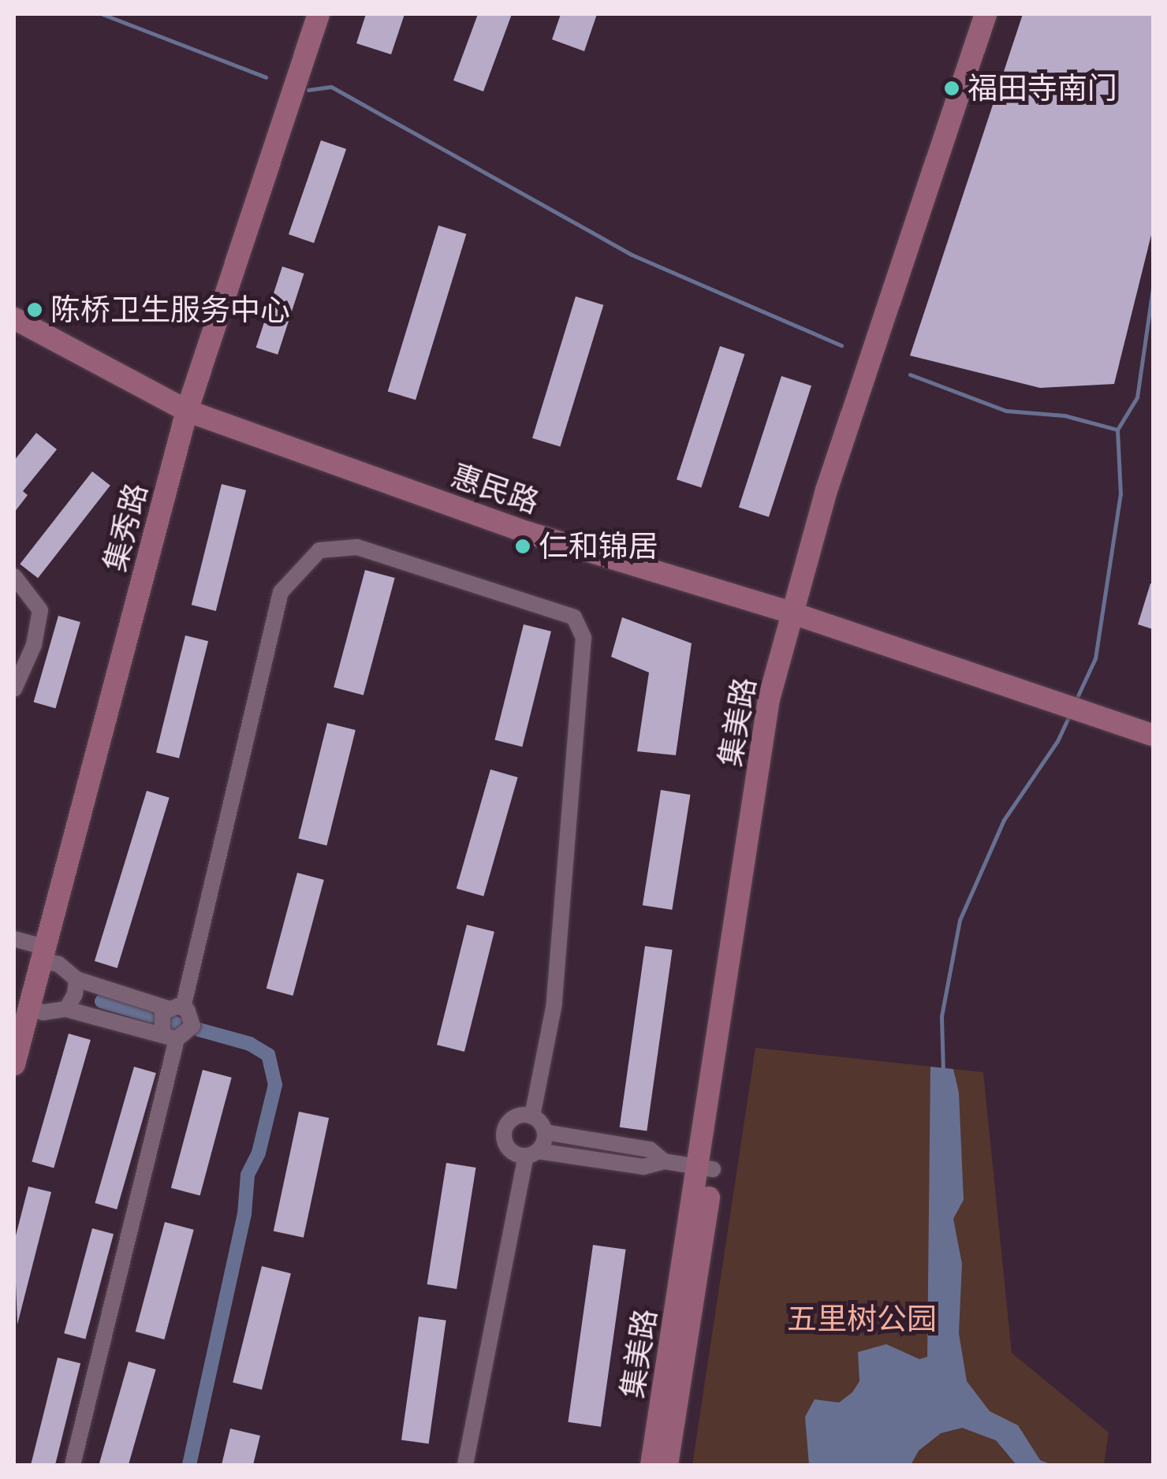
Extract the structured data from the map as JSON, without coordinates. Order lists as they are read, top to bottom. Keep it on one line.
{"streets":{"main road":["惠民路","集秀路","集美路"]},"crossings":[["惠民路","集秀路"],["惠民路","集美路"]],"parks":["五里树公园"],"places":["福田寺南门","陈桥卫生服务中心","仁和锦居"]}
